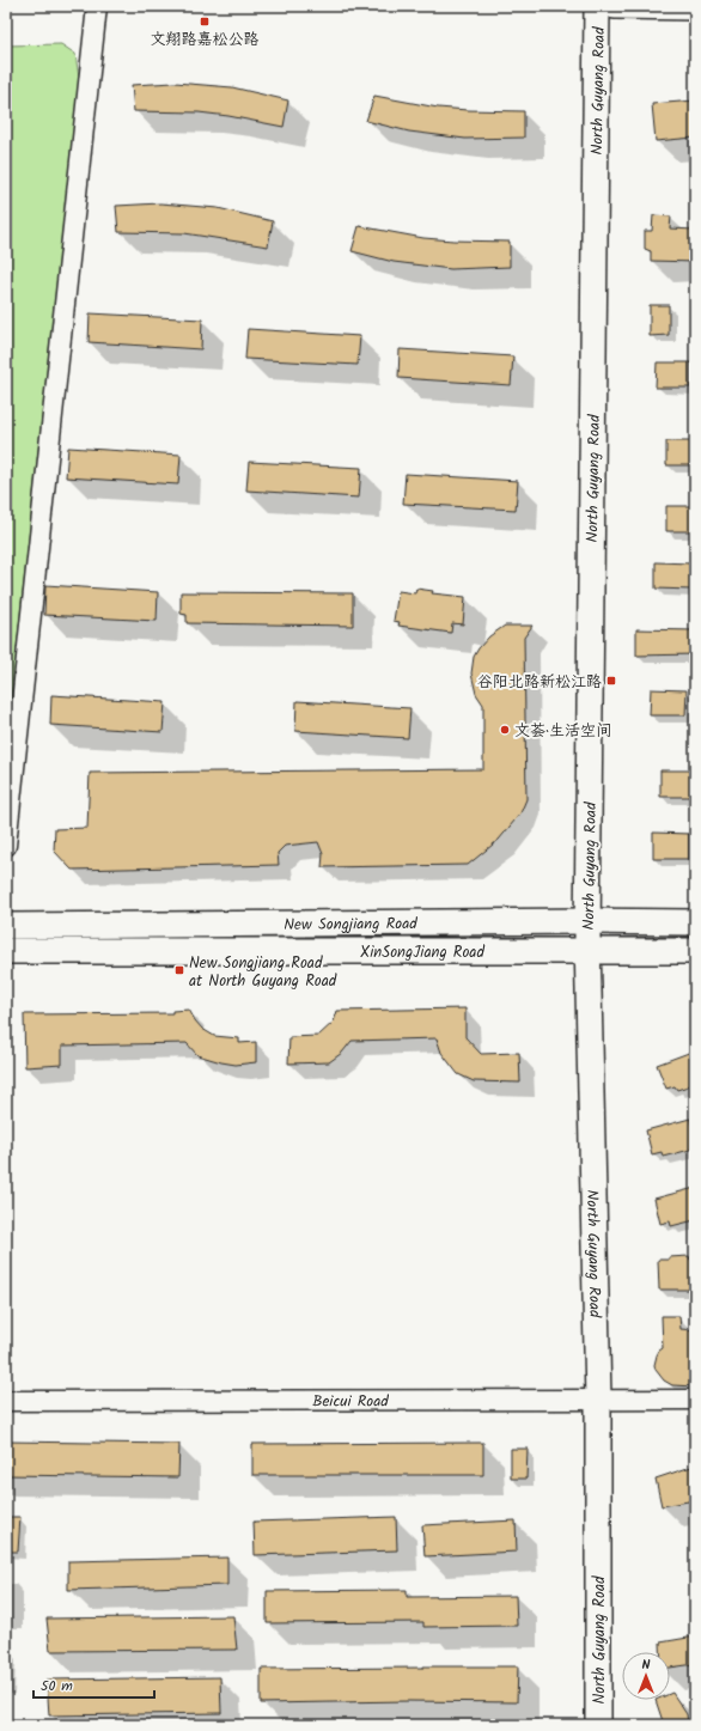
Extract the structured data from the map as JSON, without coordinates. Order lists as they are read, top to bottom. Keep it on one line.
{"streets":{"main road":["North Guyang Road","New Songjiang Road","XinSongJiang Road"],"street":["Beicui Road"]},"crossings":[["North Guyang Road","New Songjiang Road"],["North Guyang Road","XinSongJiang Road"],["North Guyang Road","Beicui Road"]],"places":{"transit":["文翔路嘉松公路","谷阳北路新松江路","New Songjiang Road at North Guyang Road"],"other":["文荟·生活空间"]},"scale_bar":"50 m","north":"top"}
